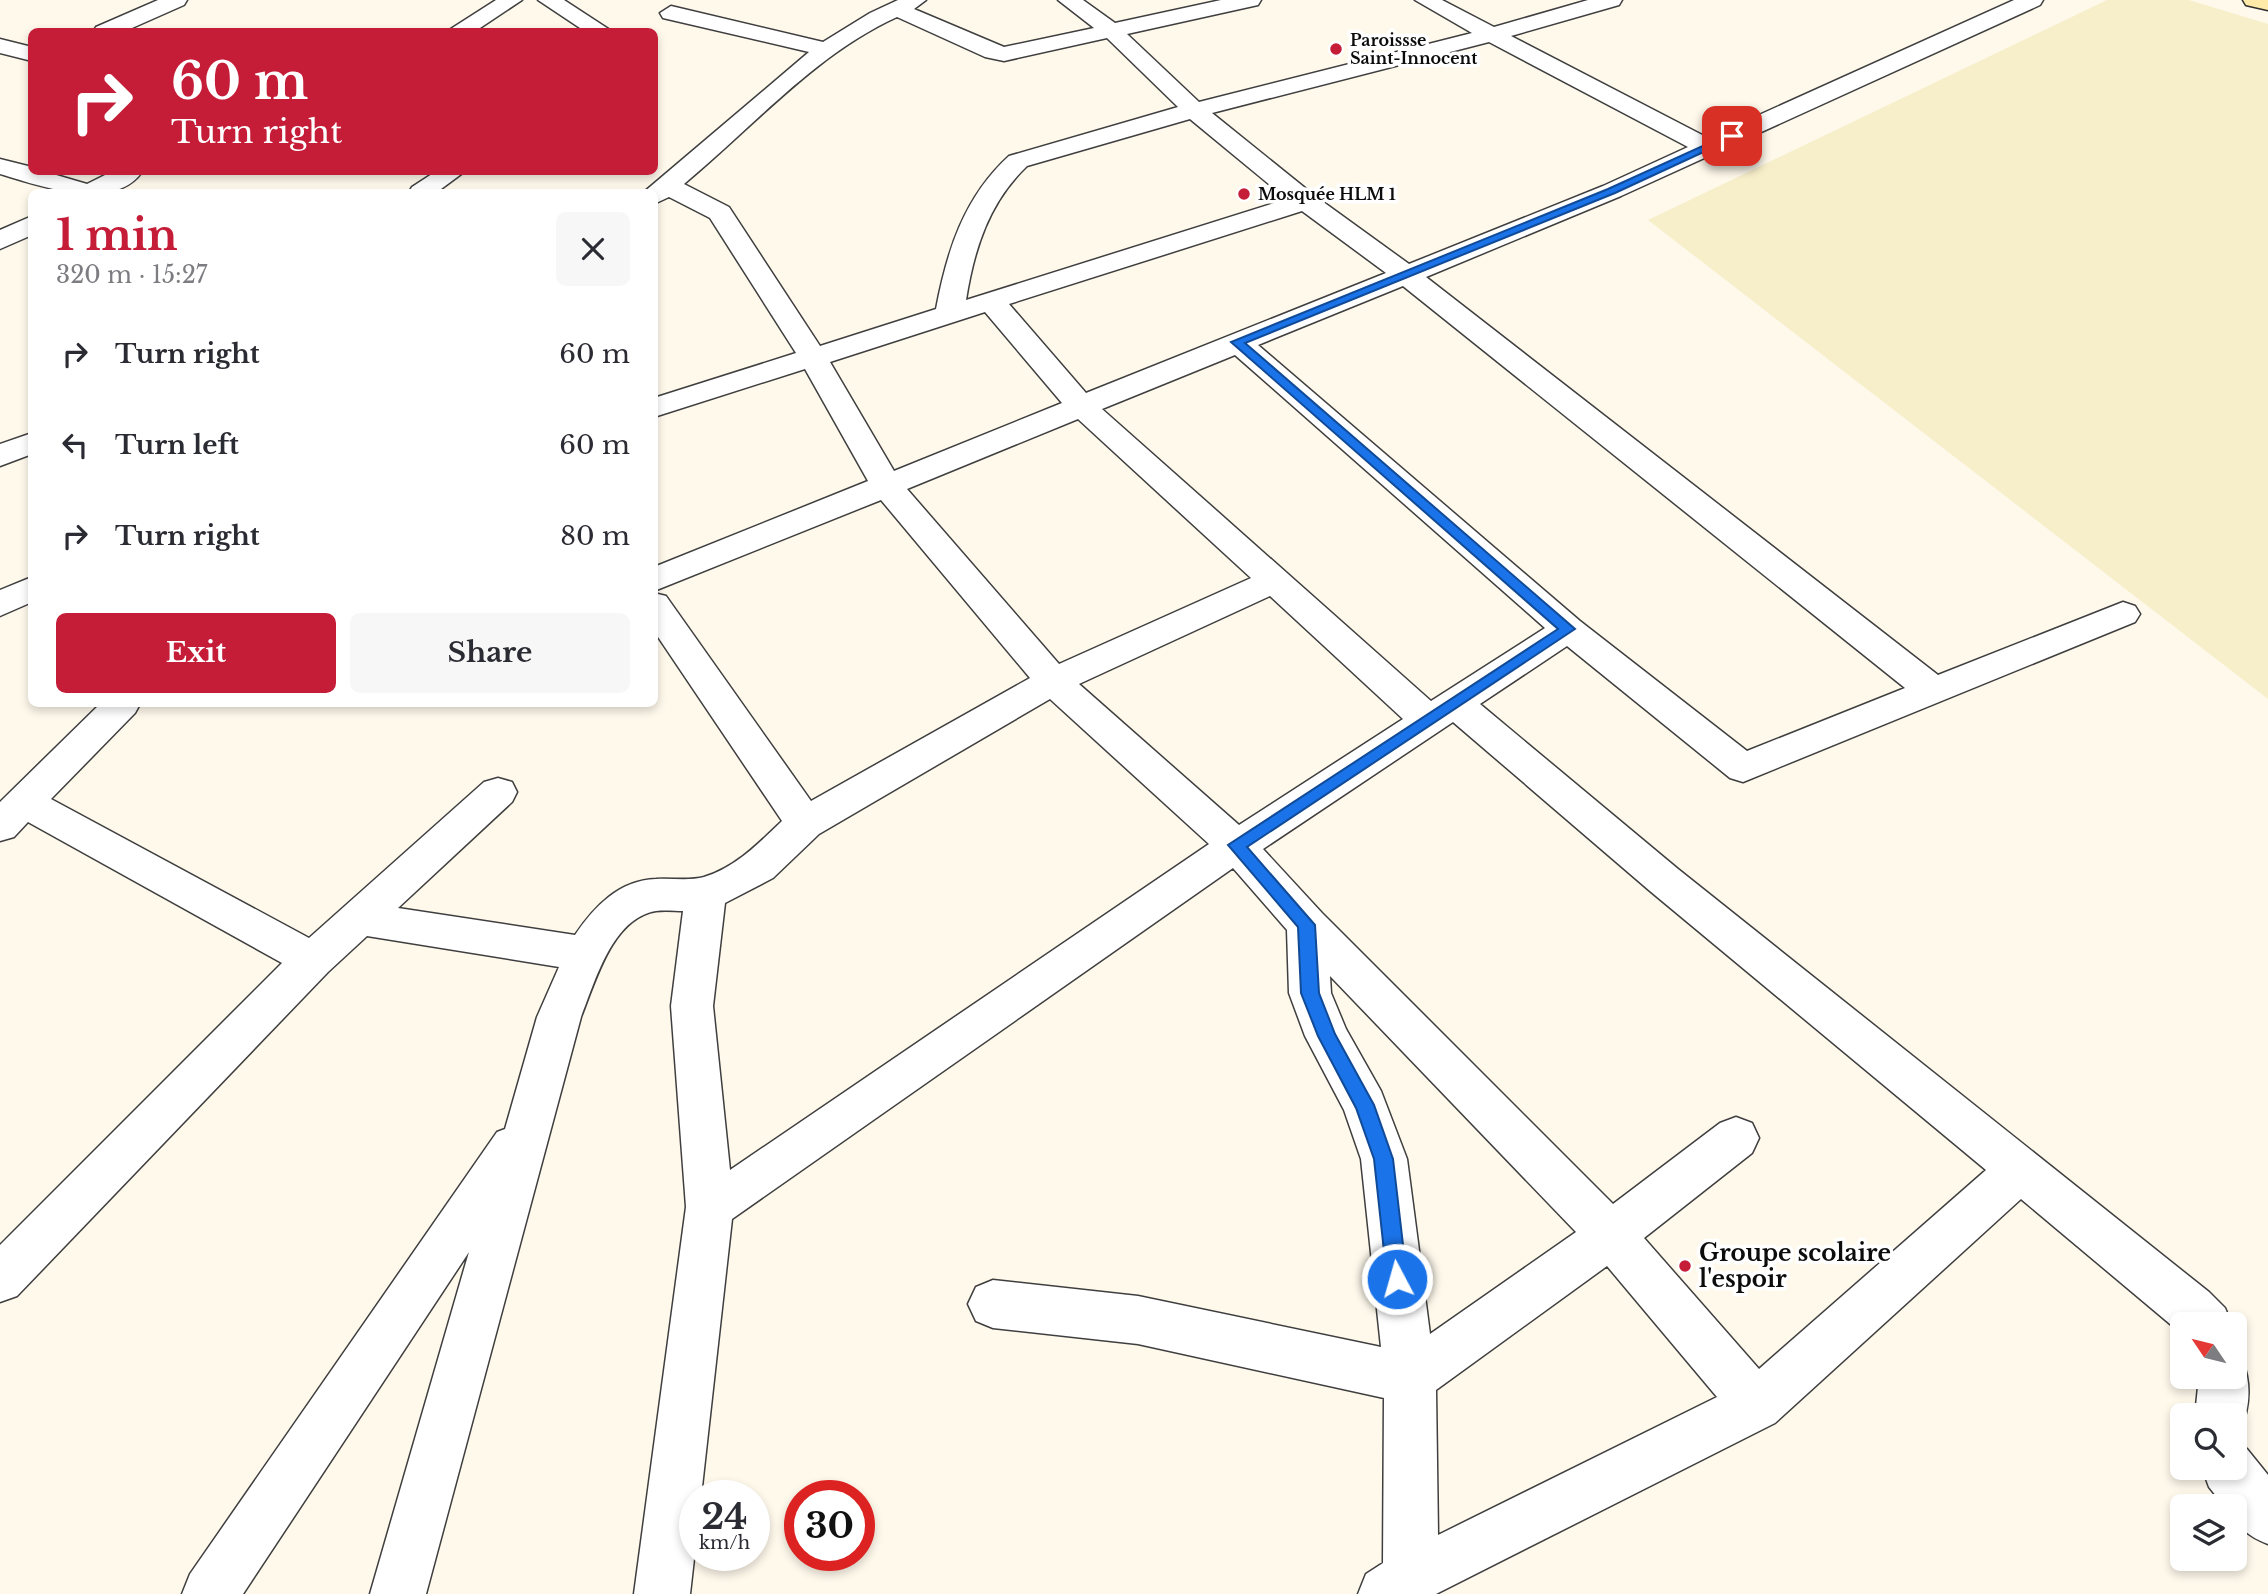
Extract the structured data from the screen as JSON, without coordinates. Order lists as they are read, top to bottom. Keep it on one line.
{"places":["Paroissse Saint-Innocent","Mosquée HLM 1","Groupe scolaire l'espoir"],"north":"top left","page":{"turn":["60 m","Turn right"],"heading":["1 min","320 m · 15:27"],"list":[{"name":"Turn right","value":"60 m"},{"name":"Turn left","value":"60 m"},{"name":"Turn right","value":"80 m"}],"buttons":["Exit","Share"],"speed":"24 km/h","limit":"30"}}
